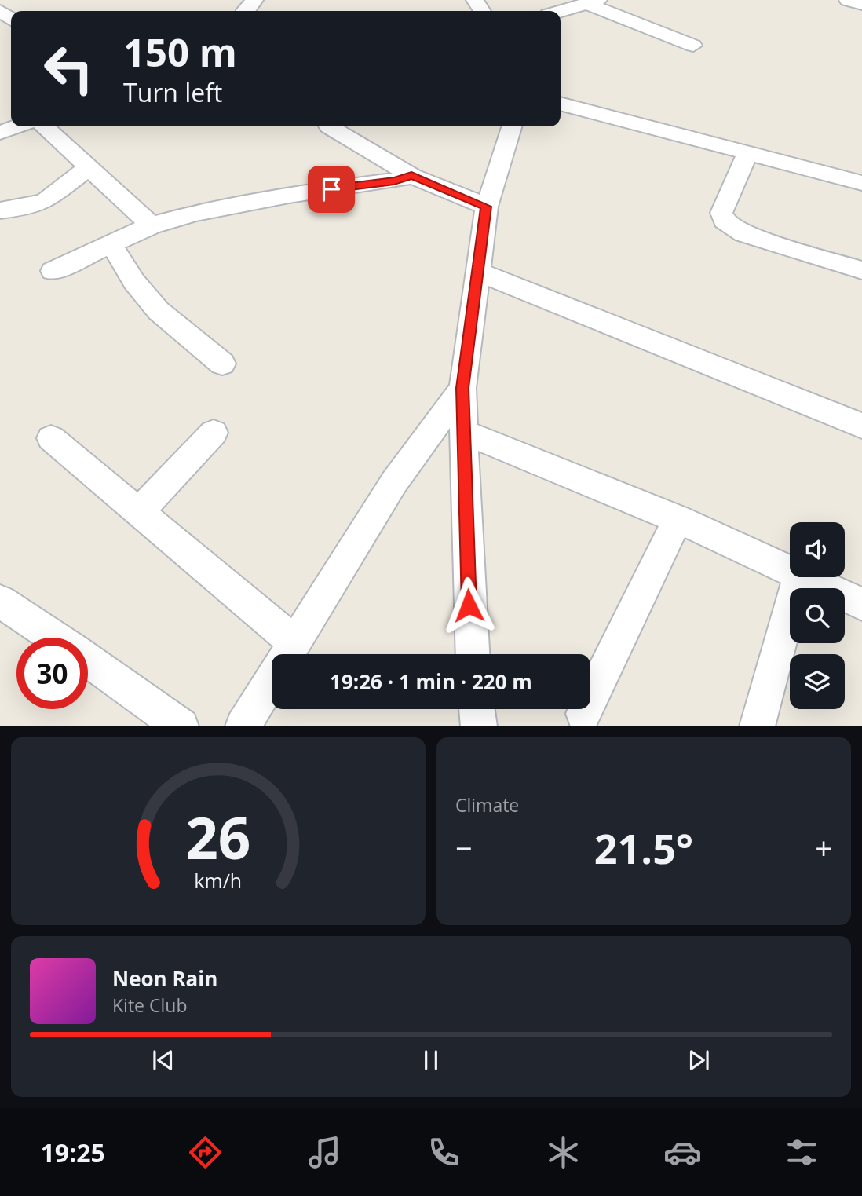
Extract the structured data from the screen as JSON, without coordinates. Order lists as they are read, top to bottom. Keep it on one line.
{"page":{"turn":["150 m","Turn left"],"limit":"30","trip":"19:26 · 1 min · 220 m","tile":"Climate","heat":["−","21.5°","+"],"song":["Neon Rain","Kite Club"],"tabs":"19:25","gauge":["26","km/h"]}}
